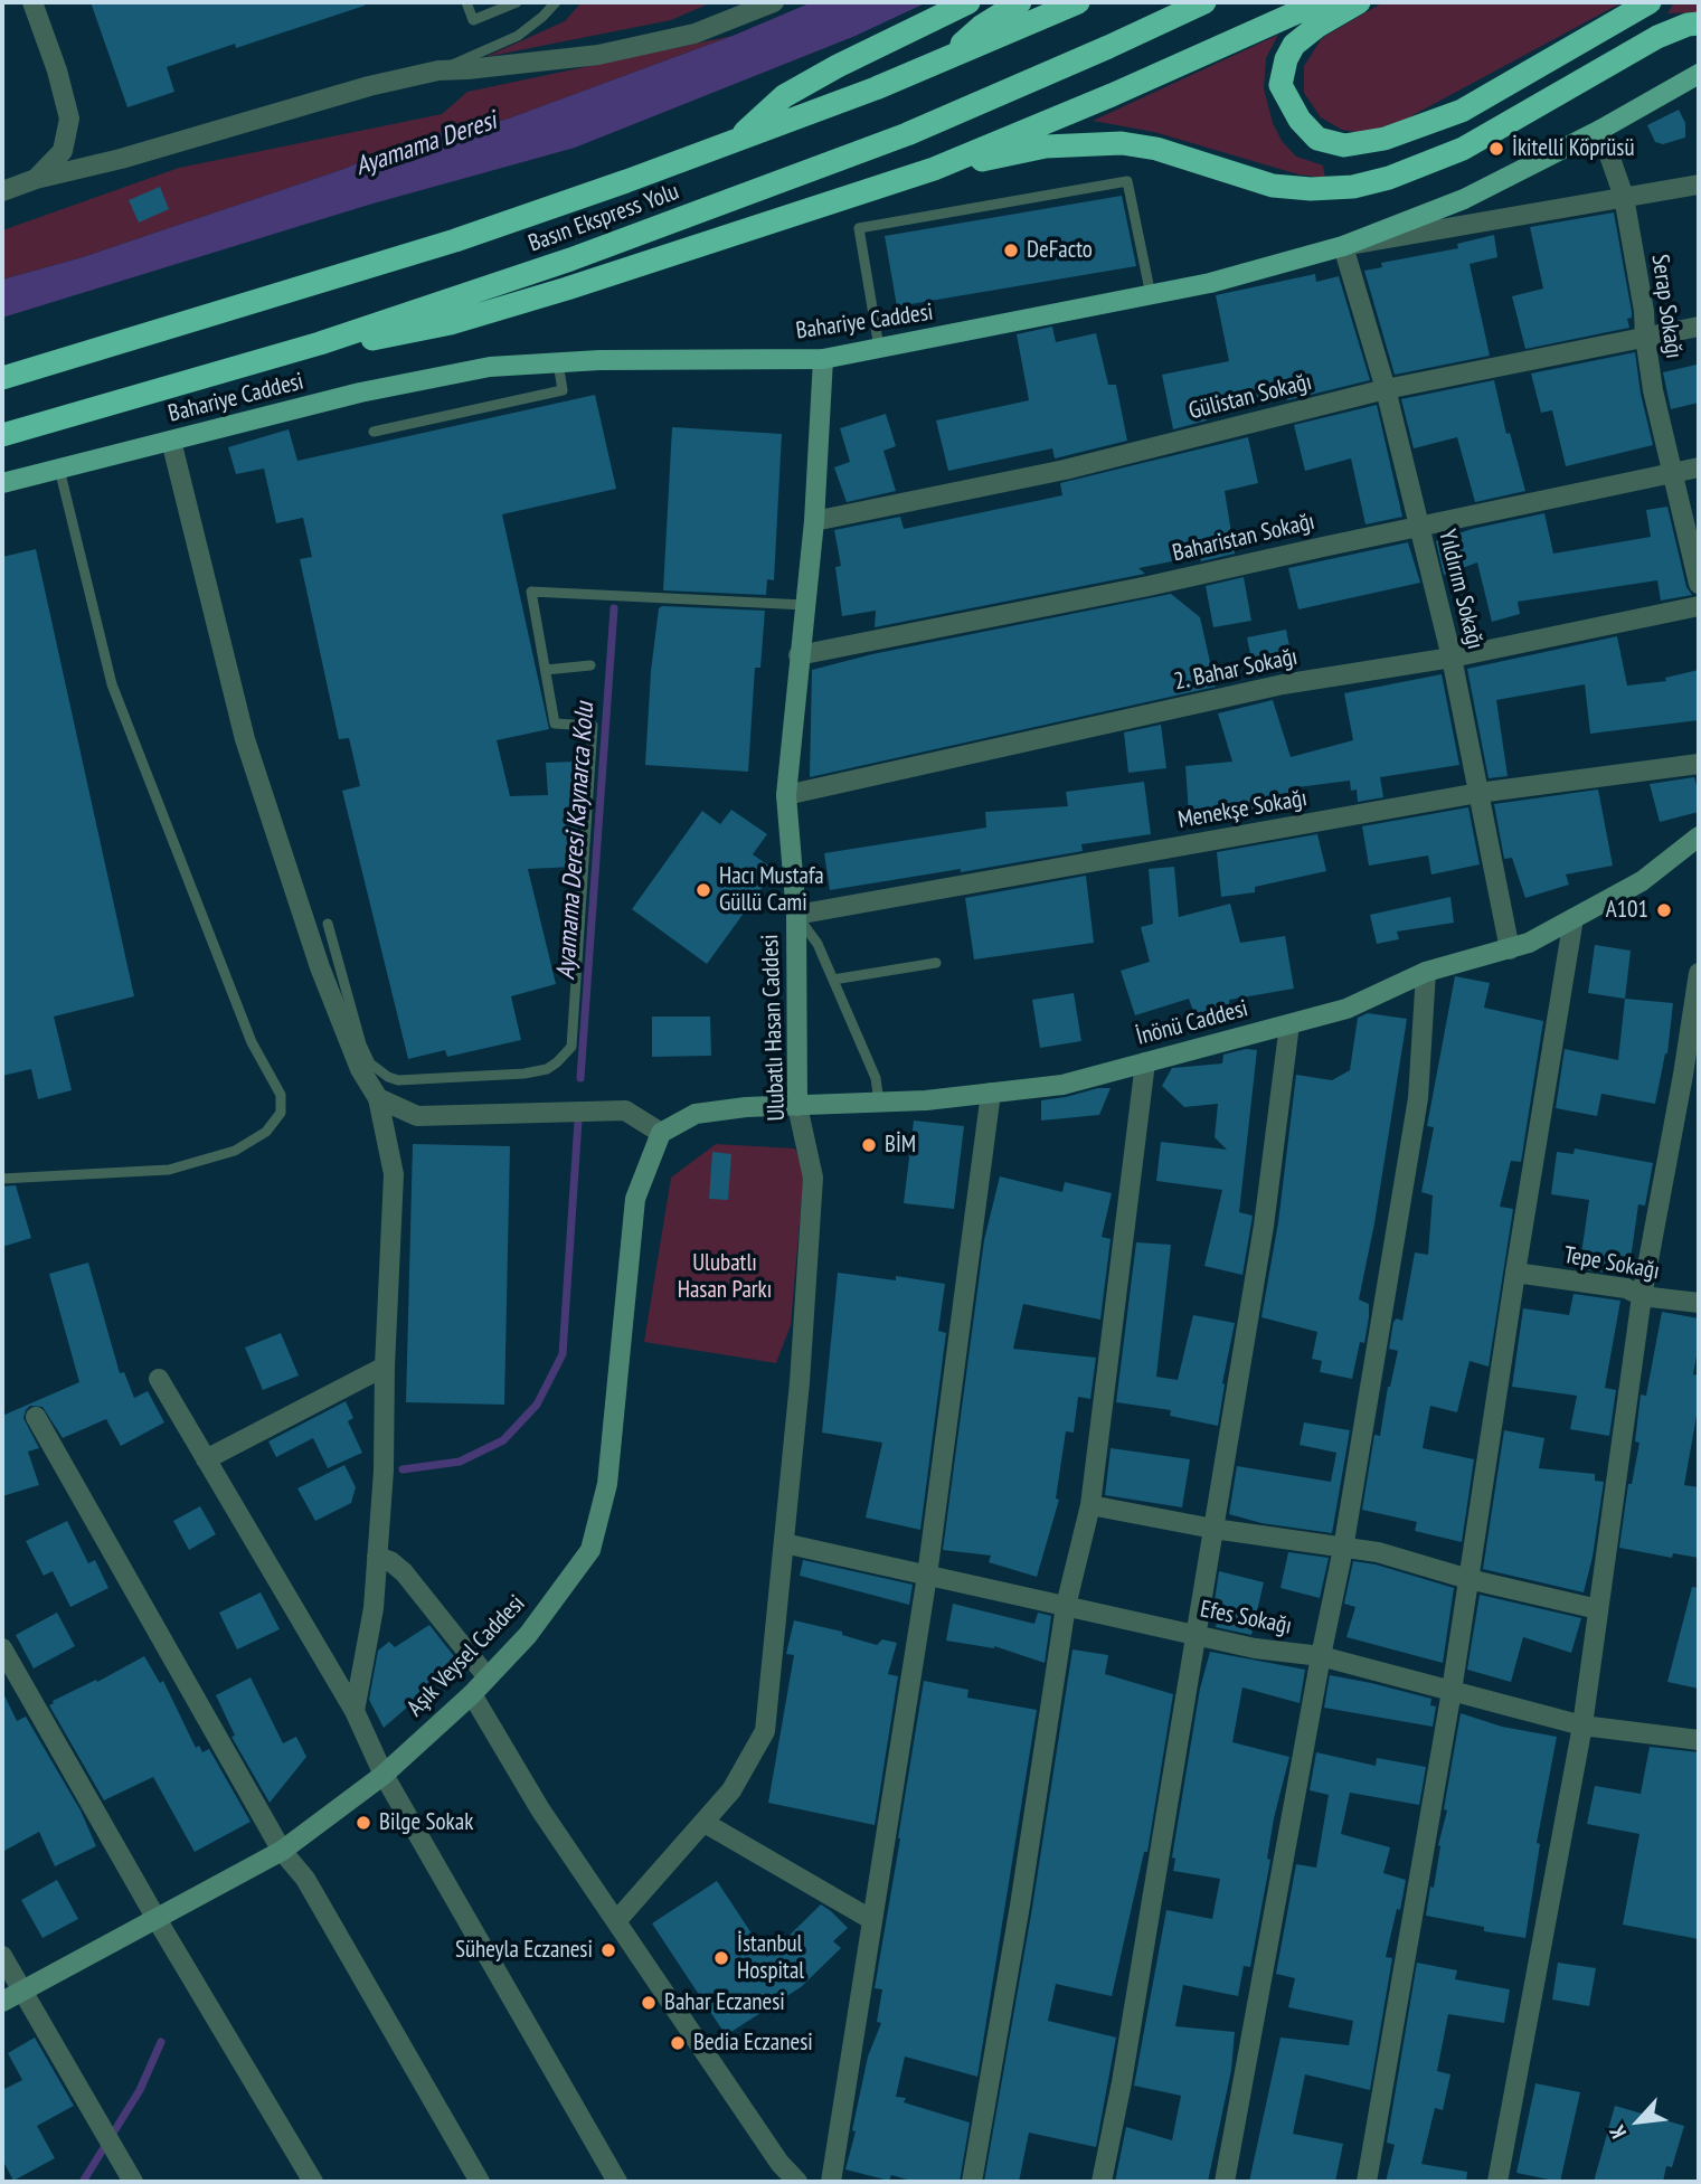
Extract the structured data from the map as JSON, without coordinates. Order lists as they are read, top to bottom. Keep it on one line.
{"streets":{"highway":["Basın Ekspress Yolu"],"main road":["Bahariye Caddesi","İnönü Caddesi","Ulubatlı Hasan Caddesi","Aşık Veysel Caddesi"],"street":["Serap Sokağı","Gülistan Sokağı","Baharistan Sokağı","Yıldırım Sokağı","2. Bahar Sokağı","Menekşe Sokağı","Tepe Sokağı","Efes Sokağı"]},"crossings":[["Serap Sokağı","Bahariye Caddesi"],["Serap Sokağı","Gülistan Sokağı"],["Serap Sokağı","Baharistan Sokağı"],["Bahariye Caddesi","Yıldırım Sokağı"],["Bahariye Caddesi","Ulubatlı Hasan Caddesi"],["Gülistan Sokağı","Yıldırım Sokağı"],["Gülistan Sokağı","Ulubatlı Hasan Caddesi"],["Baharistan Sokağı","Yıldırım Sokağı"],["Baharistan Sokağı","Ulubatlı Hasan Caddesi"],["Yıldırım Sokağı","2. Bahar Sokağı"],["Yıldırım Sokağı","Menekşe Sokağı"],["Yıldırım Sokağı","İnönü Caddesi"],["2. Bahar Sokağı","Ulubatlı Hasan Caddesi"],["Menekşe Sokağı","Ulubatlı Hasan Caddesi"],["İnönü Caddesi","Ulubatlı Hasan Caddesi"],["İnönü Caddesi","Aşık Veysel Caddesi"],["Ulubatlı Hasan Caddesi","Efes Sokağı"]],"water":["Ayamama Deresi","Ayamama Deresi Kaynarca Kolu"],"parks":["Ulubatlı Hasan Parkı"],"places":["İkitelli Köprüsü","DeFacto","Hacı Mustafa Güllü Cami","A101","BİM","Bilge Sokak","Süheyla Eczanesi","İstanbul Hospital","Bahar Eczanesi","Bedia Eczanesi"],"north":"bottom left"}
